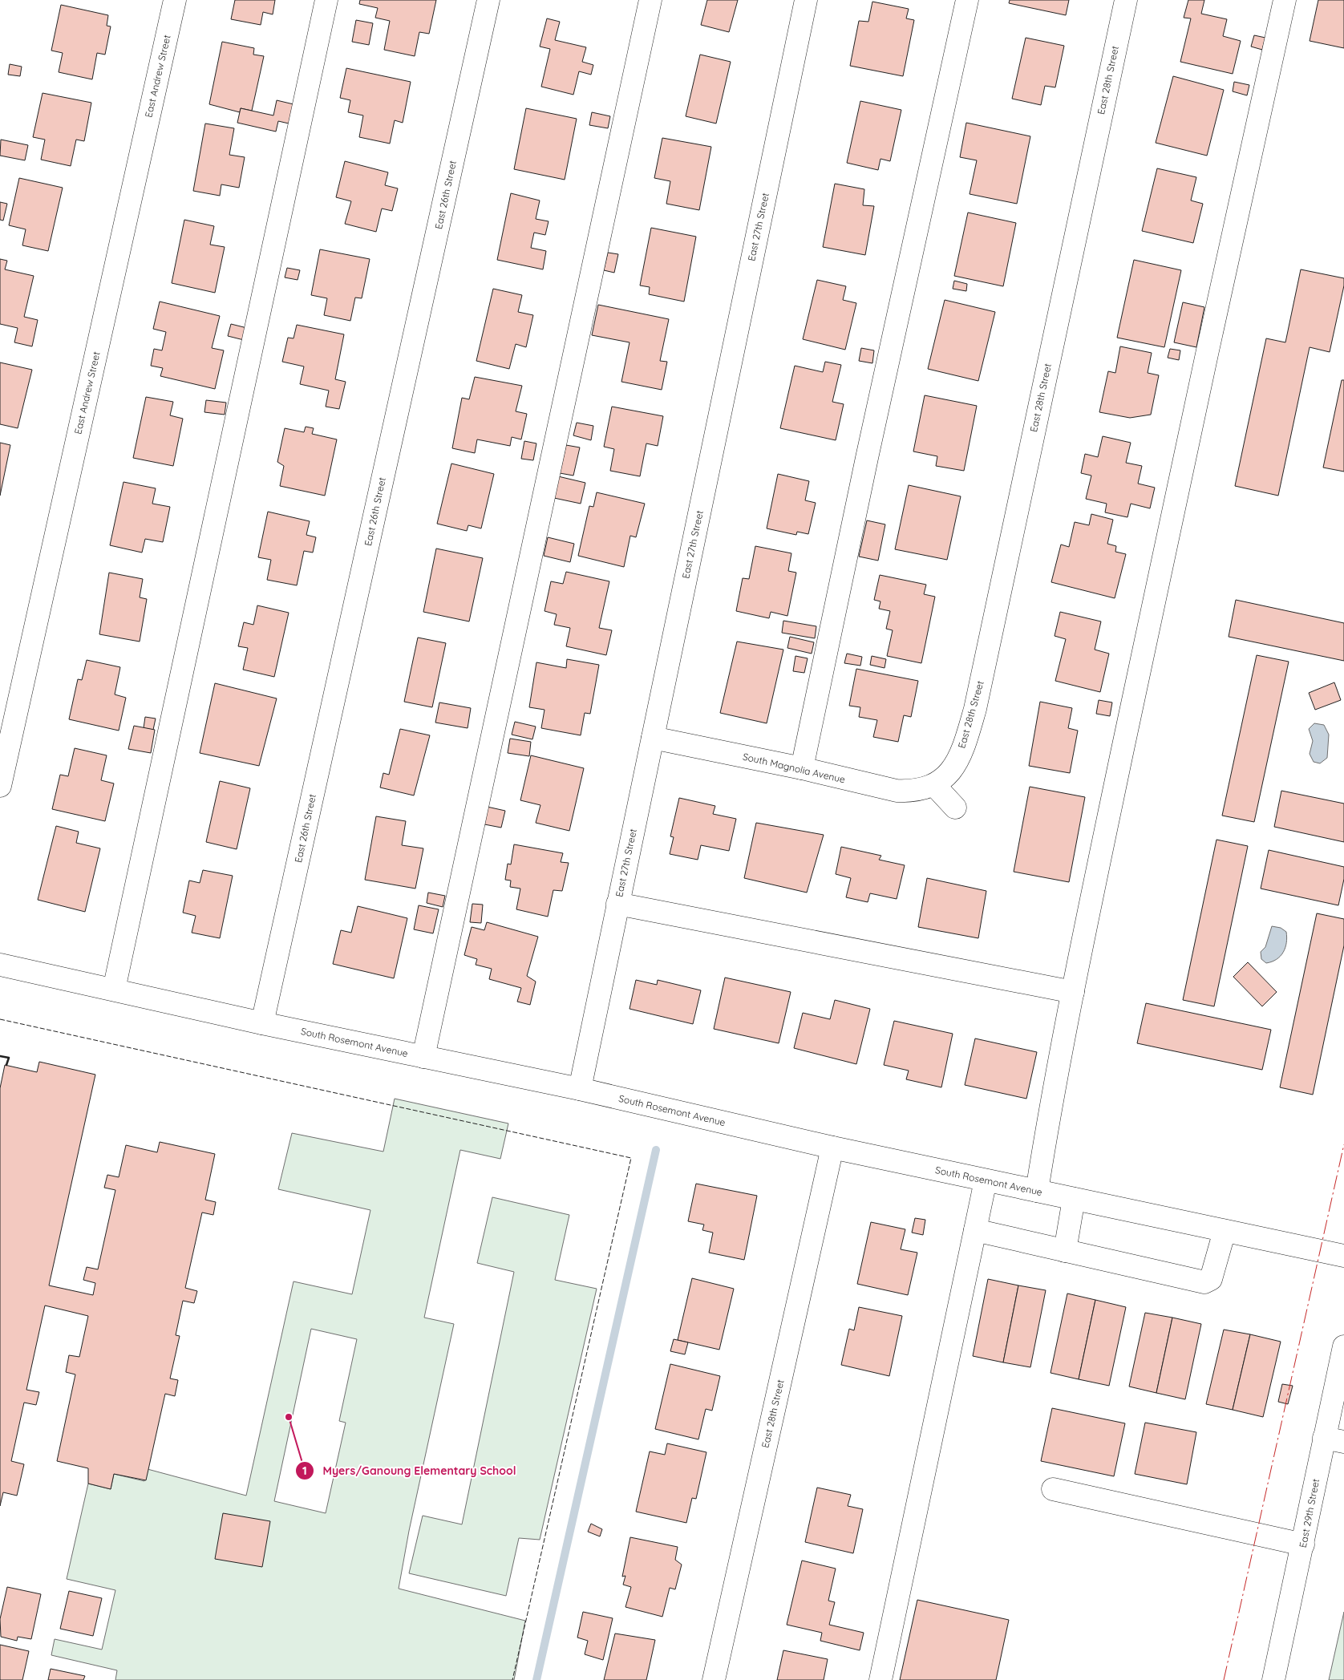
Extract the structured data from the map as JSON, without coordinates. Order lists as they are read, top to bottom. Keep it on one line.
{"streets":{"street":["East Andrew Street","East 28th Street","East 26th Street","East 27th Street","South Magnolia Avenue","South Rosemont Avenue","East 29th Street"]},"crossings":[["East 28th Street","South Magnolia Avenue"],["East 28th Street","South Rosemont Avenue"],["East 26th Street","South Rosemont Avenue"],["East 27th Street","South Magnolia Avenue"],["East 27th Street","South Rosemont Avenue"]],"places":["Myers/Ganoung Elementary School"]}
